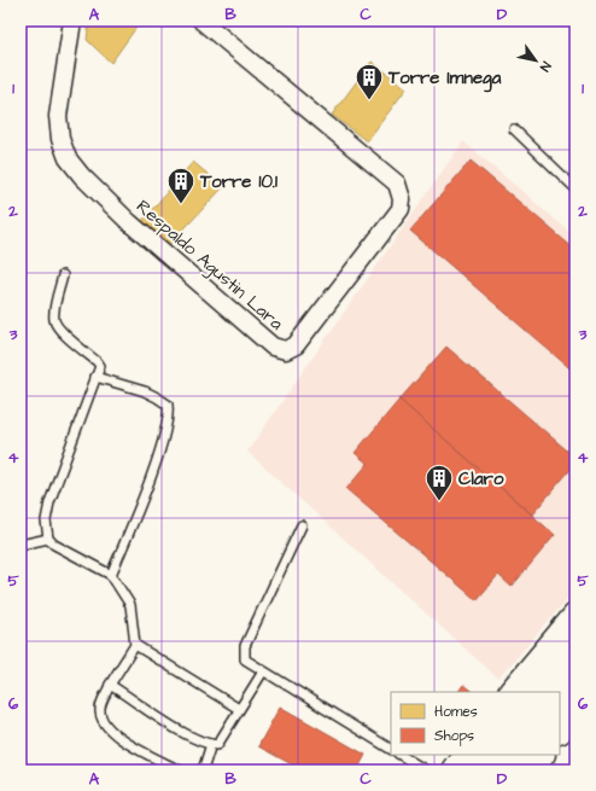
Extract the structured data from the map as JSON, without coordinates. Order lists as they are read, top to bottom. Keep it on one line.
{"streets":{"street":["Respaldo Agustin Lara"]},"places":{"building":["Torre Imnega","Torre 10.1","Claro"]},"legend":["Homes","Shops"],"north":"bottom right","grid":{"columns":["A","B","C","D"],"rows":["1","2","3","4","5","6"]}}
